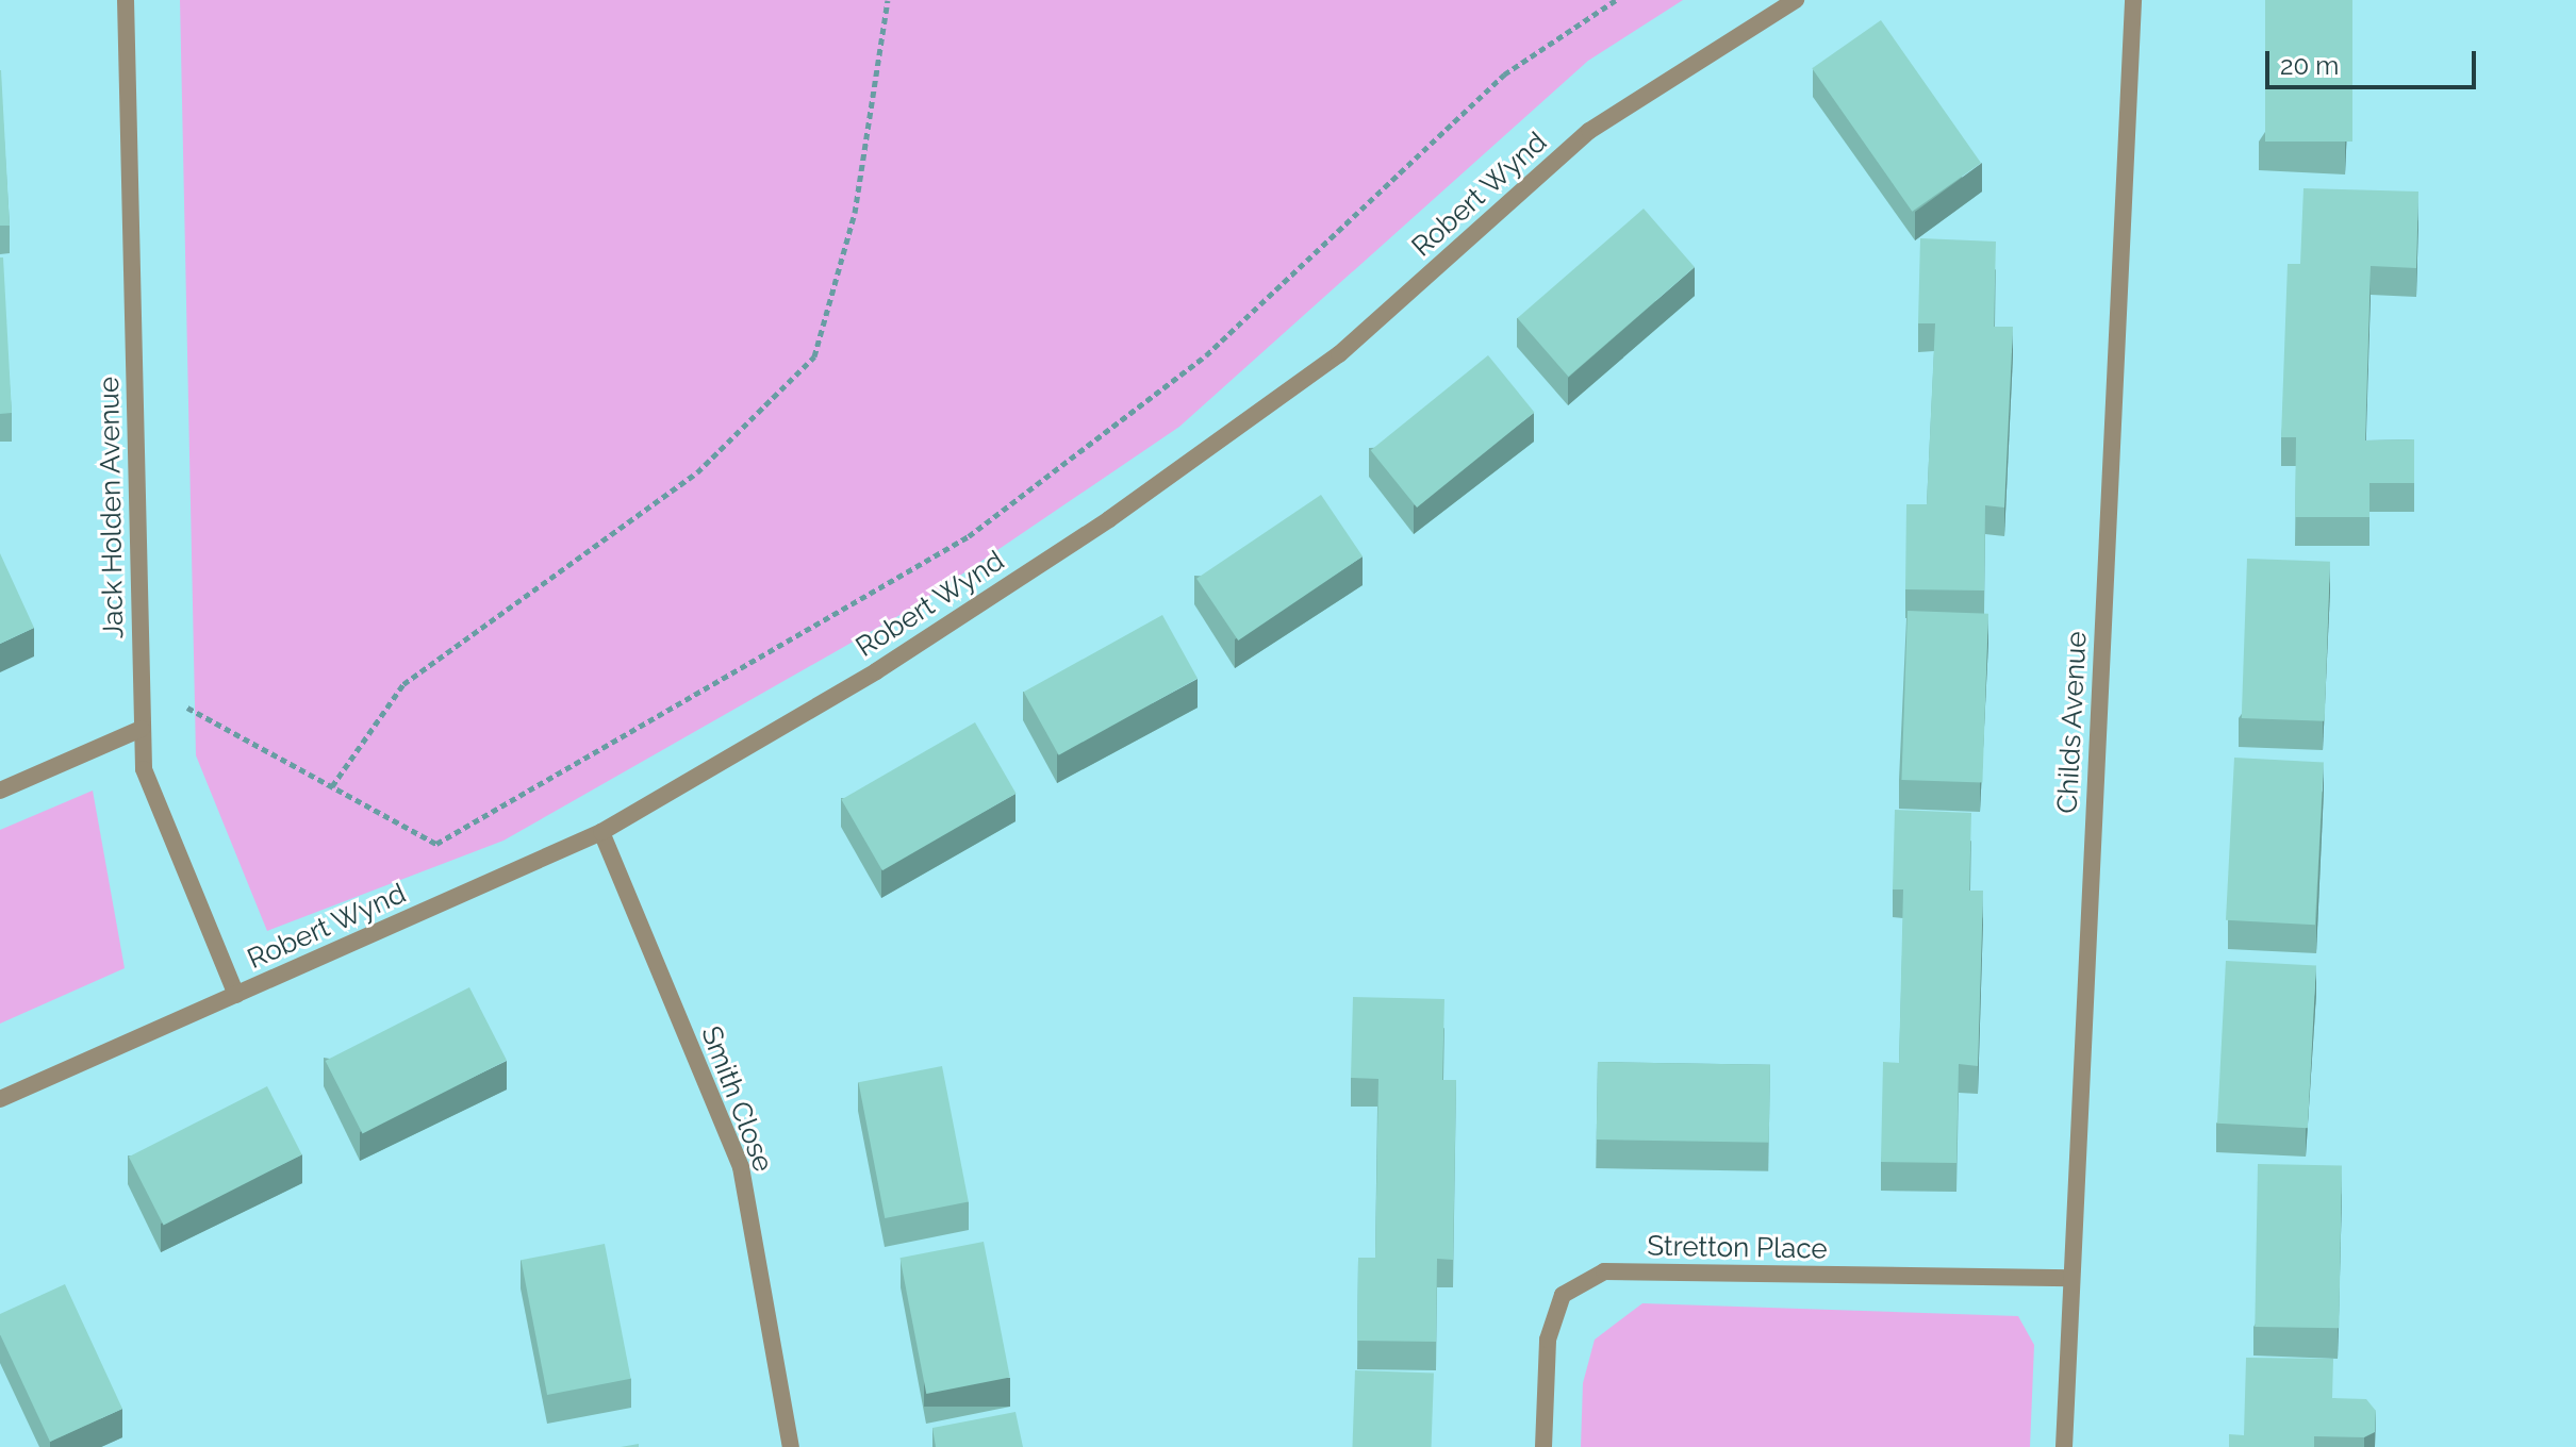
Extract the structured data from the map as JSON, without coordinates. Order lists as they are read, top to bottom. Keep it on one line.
{"streets":{"street":["Robert Wynd","Jack Holden Avenue","Childs Avenue","Smith Close","Stretton Place"]},"crossings":[["Robert Wynd","Jack Holden Avenue"],["Robert Wynd","Smith Close"],["Childs Avenue","Stretton Place"]],"scale_bar":"20 m"}
